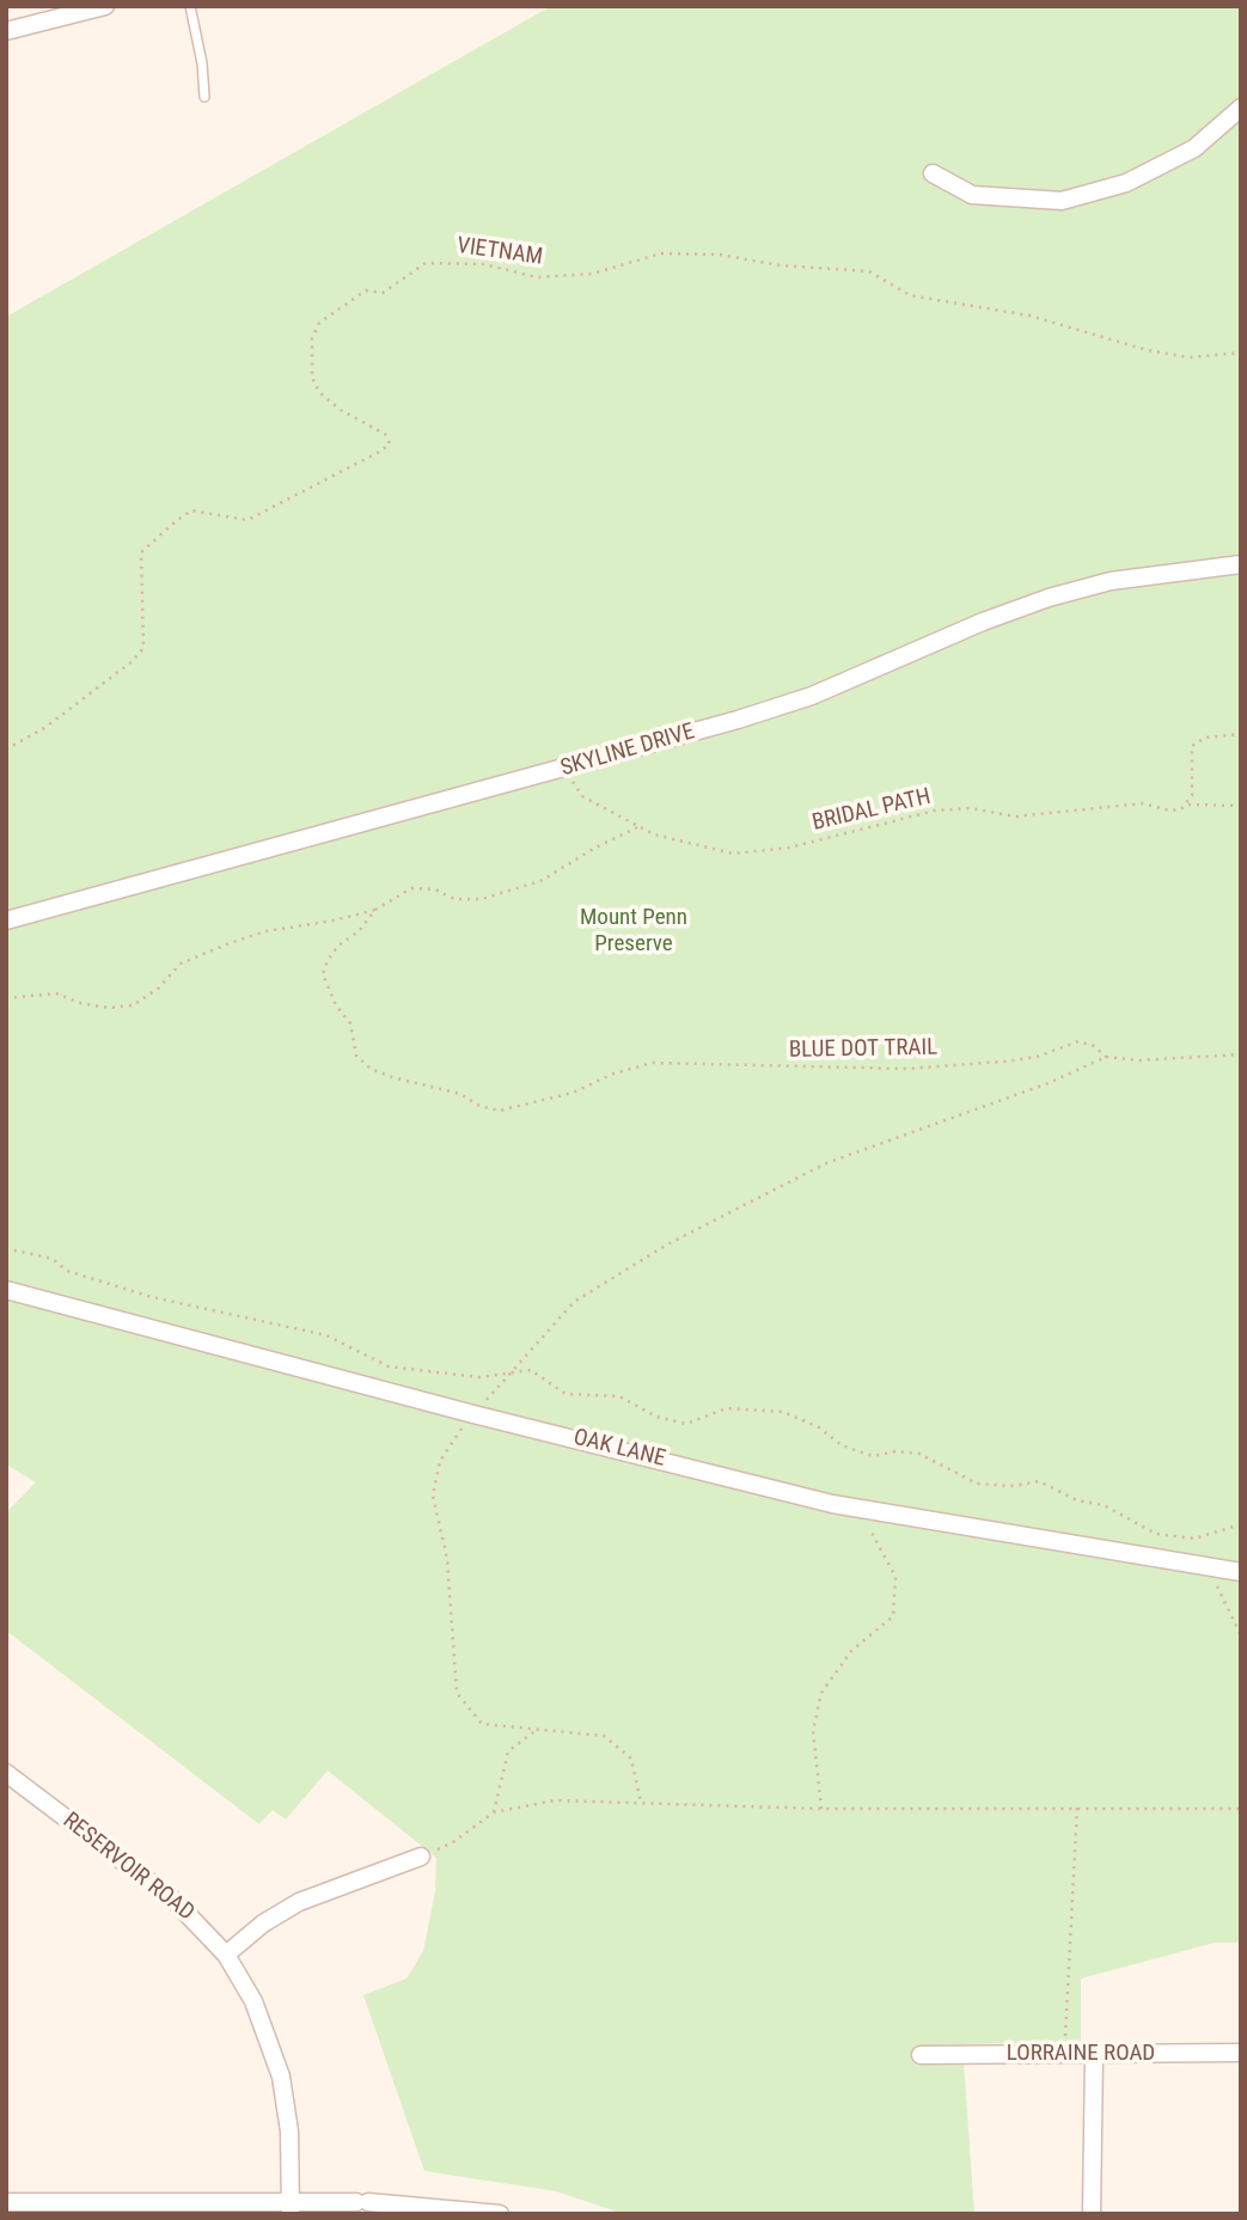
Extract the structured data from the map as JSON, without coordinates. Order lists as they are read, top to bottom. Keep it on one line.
{"streets":{"street":["SKYLINE DRIVE","OAK LANE","RESERVOIR ROAD","LORRAINE ROAD"],"path":["VIETNAM","BRIDAL PATH","BLUE DOT TRAIL"]},"crossings":[["BRIDAL PATH","BLUE DOT TRAIL"]],"parks":["Mount Penn Preserve"]}
